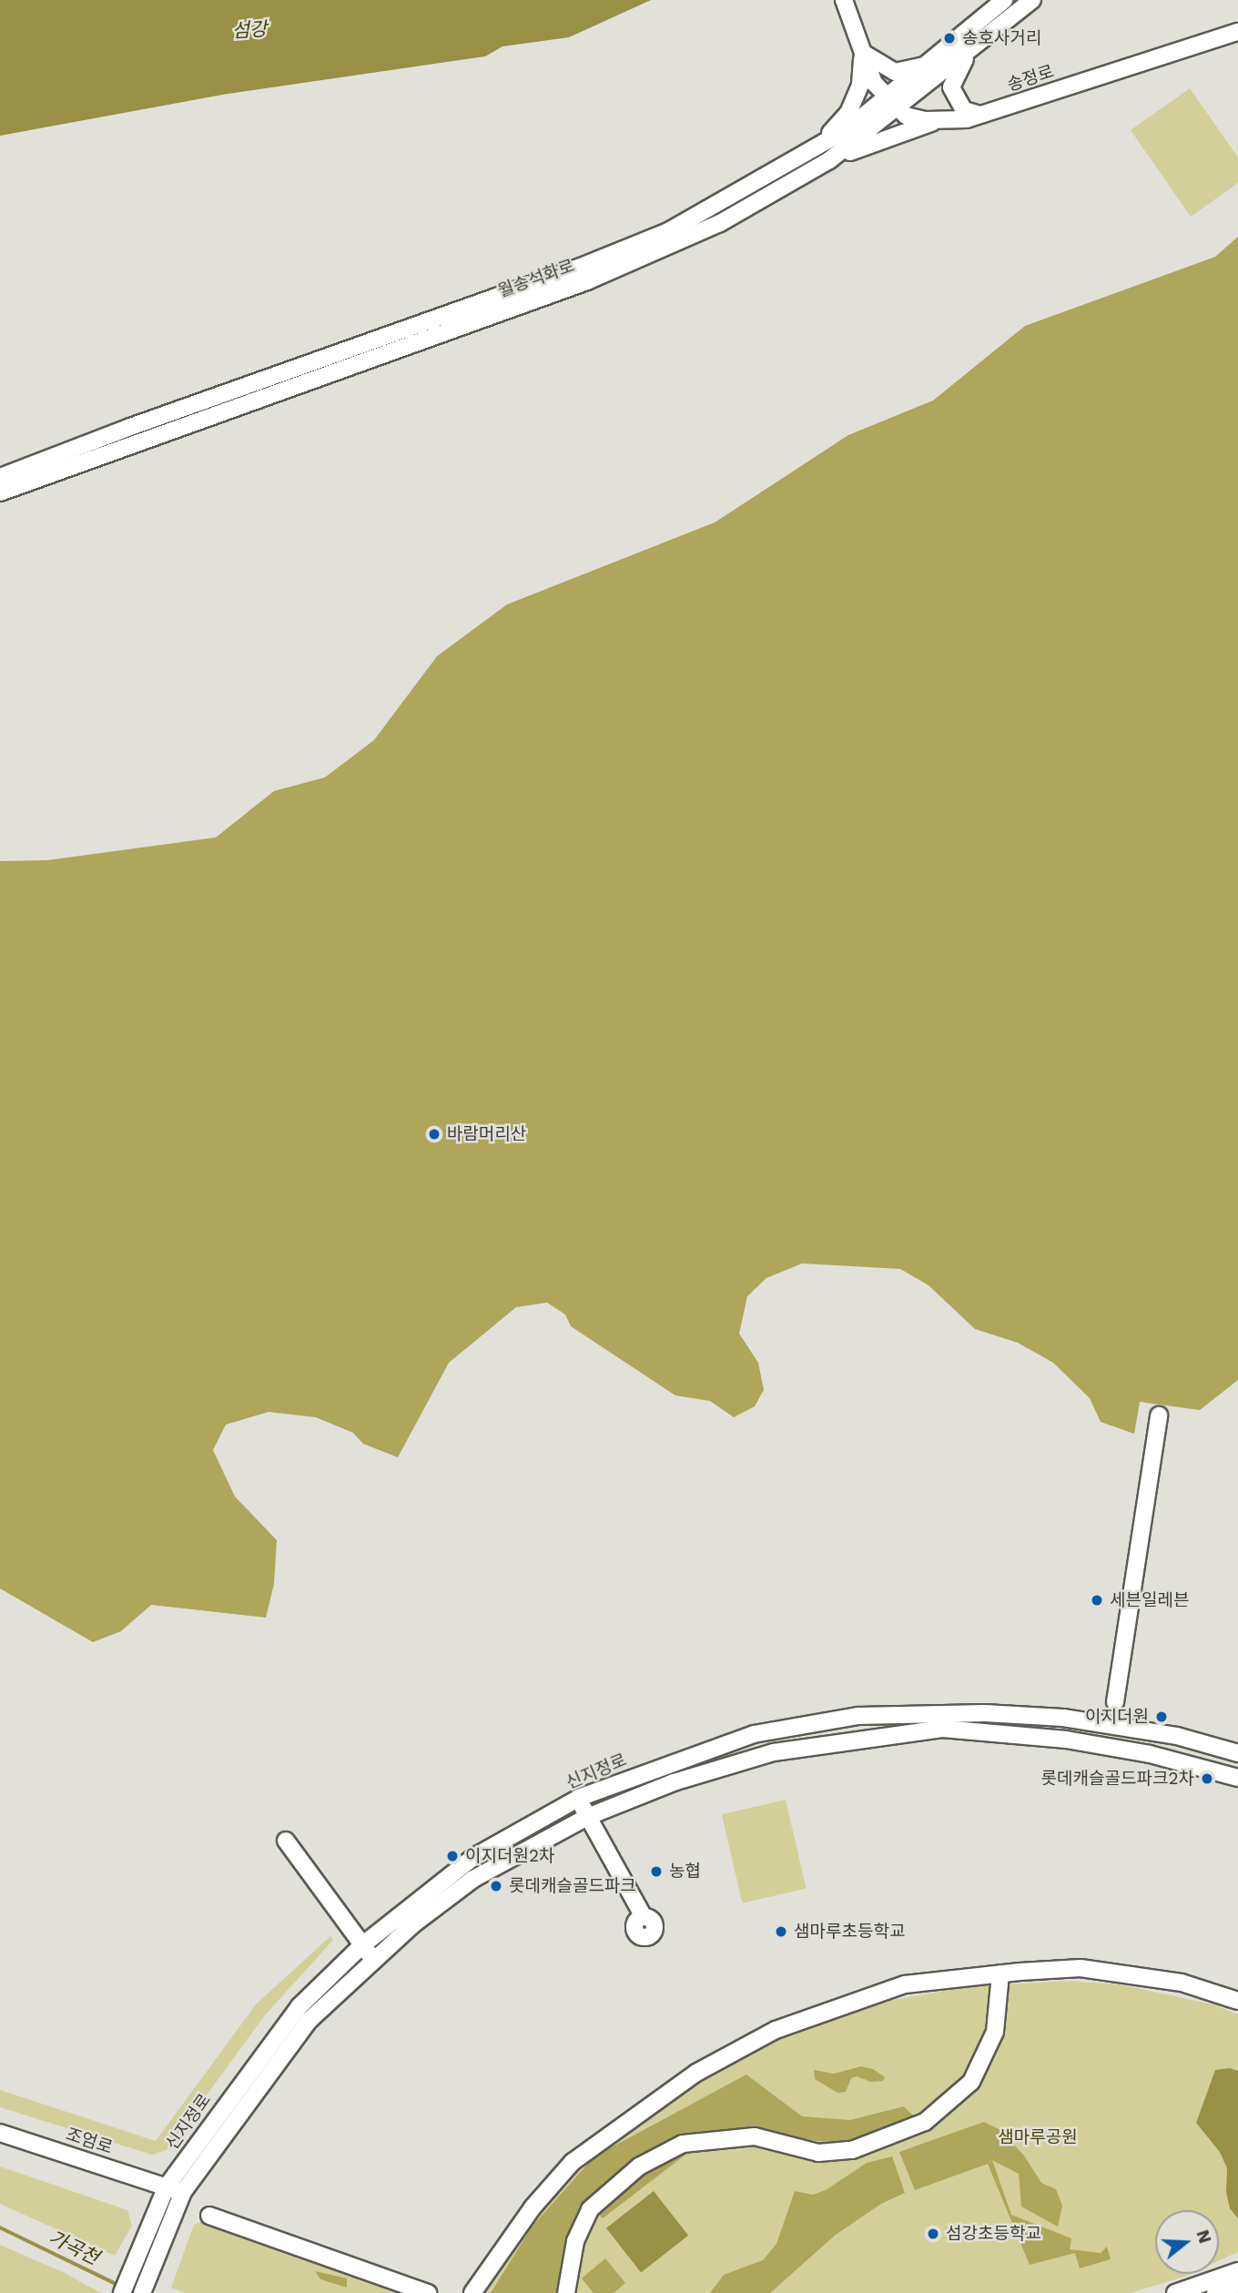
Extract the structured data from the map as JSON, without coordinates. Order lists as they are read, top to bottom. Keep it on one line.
{"streets":{"street":["송정로","월송석화로","신지정로","조엄로"]},"crossings":[["송정로","월송석화로"],["신지정로","조엄로"]],"water":["섬강","가곡천"],"parks":["샘마루공원"],"places":["송호사거리","바람머리산","세븐일레븐","이지더원","롯데캐슬골드파크2차","이지더원2차","농협","롯데캐슬골드파크","샘마루초등학교","섬강초등학교"],"north":"right"}
